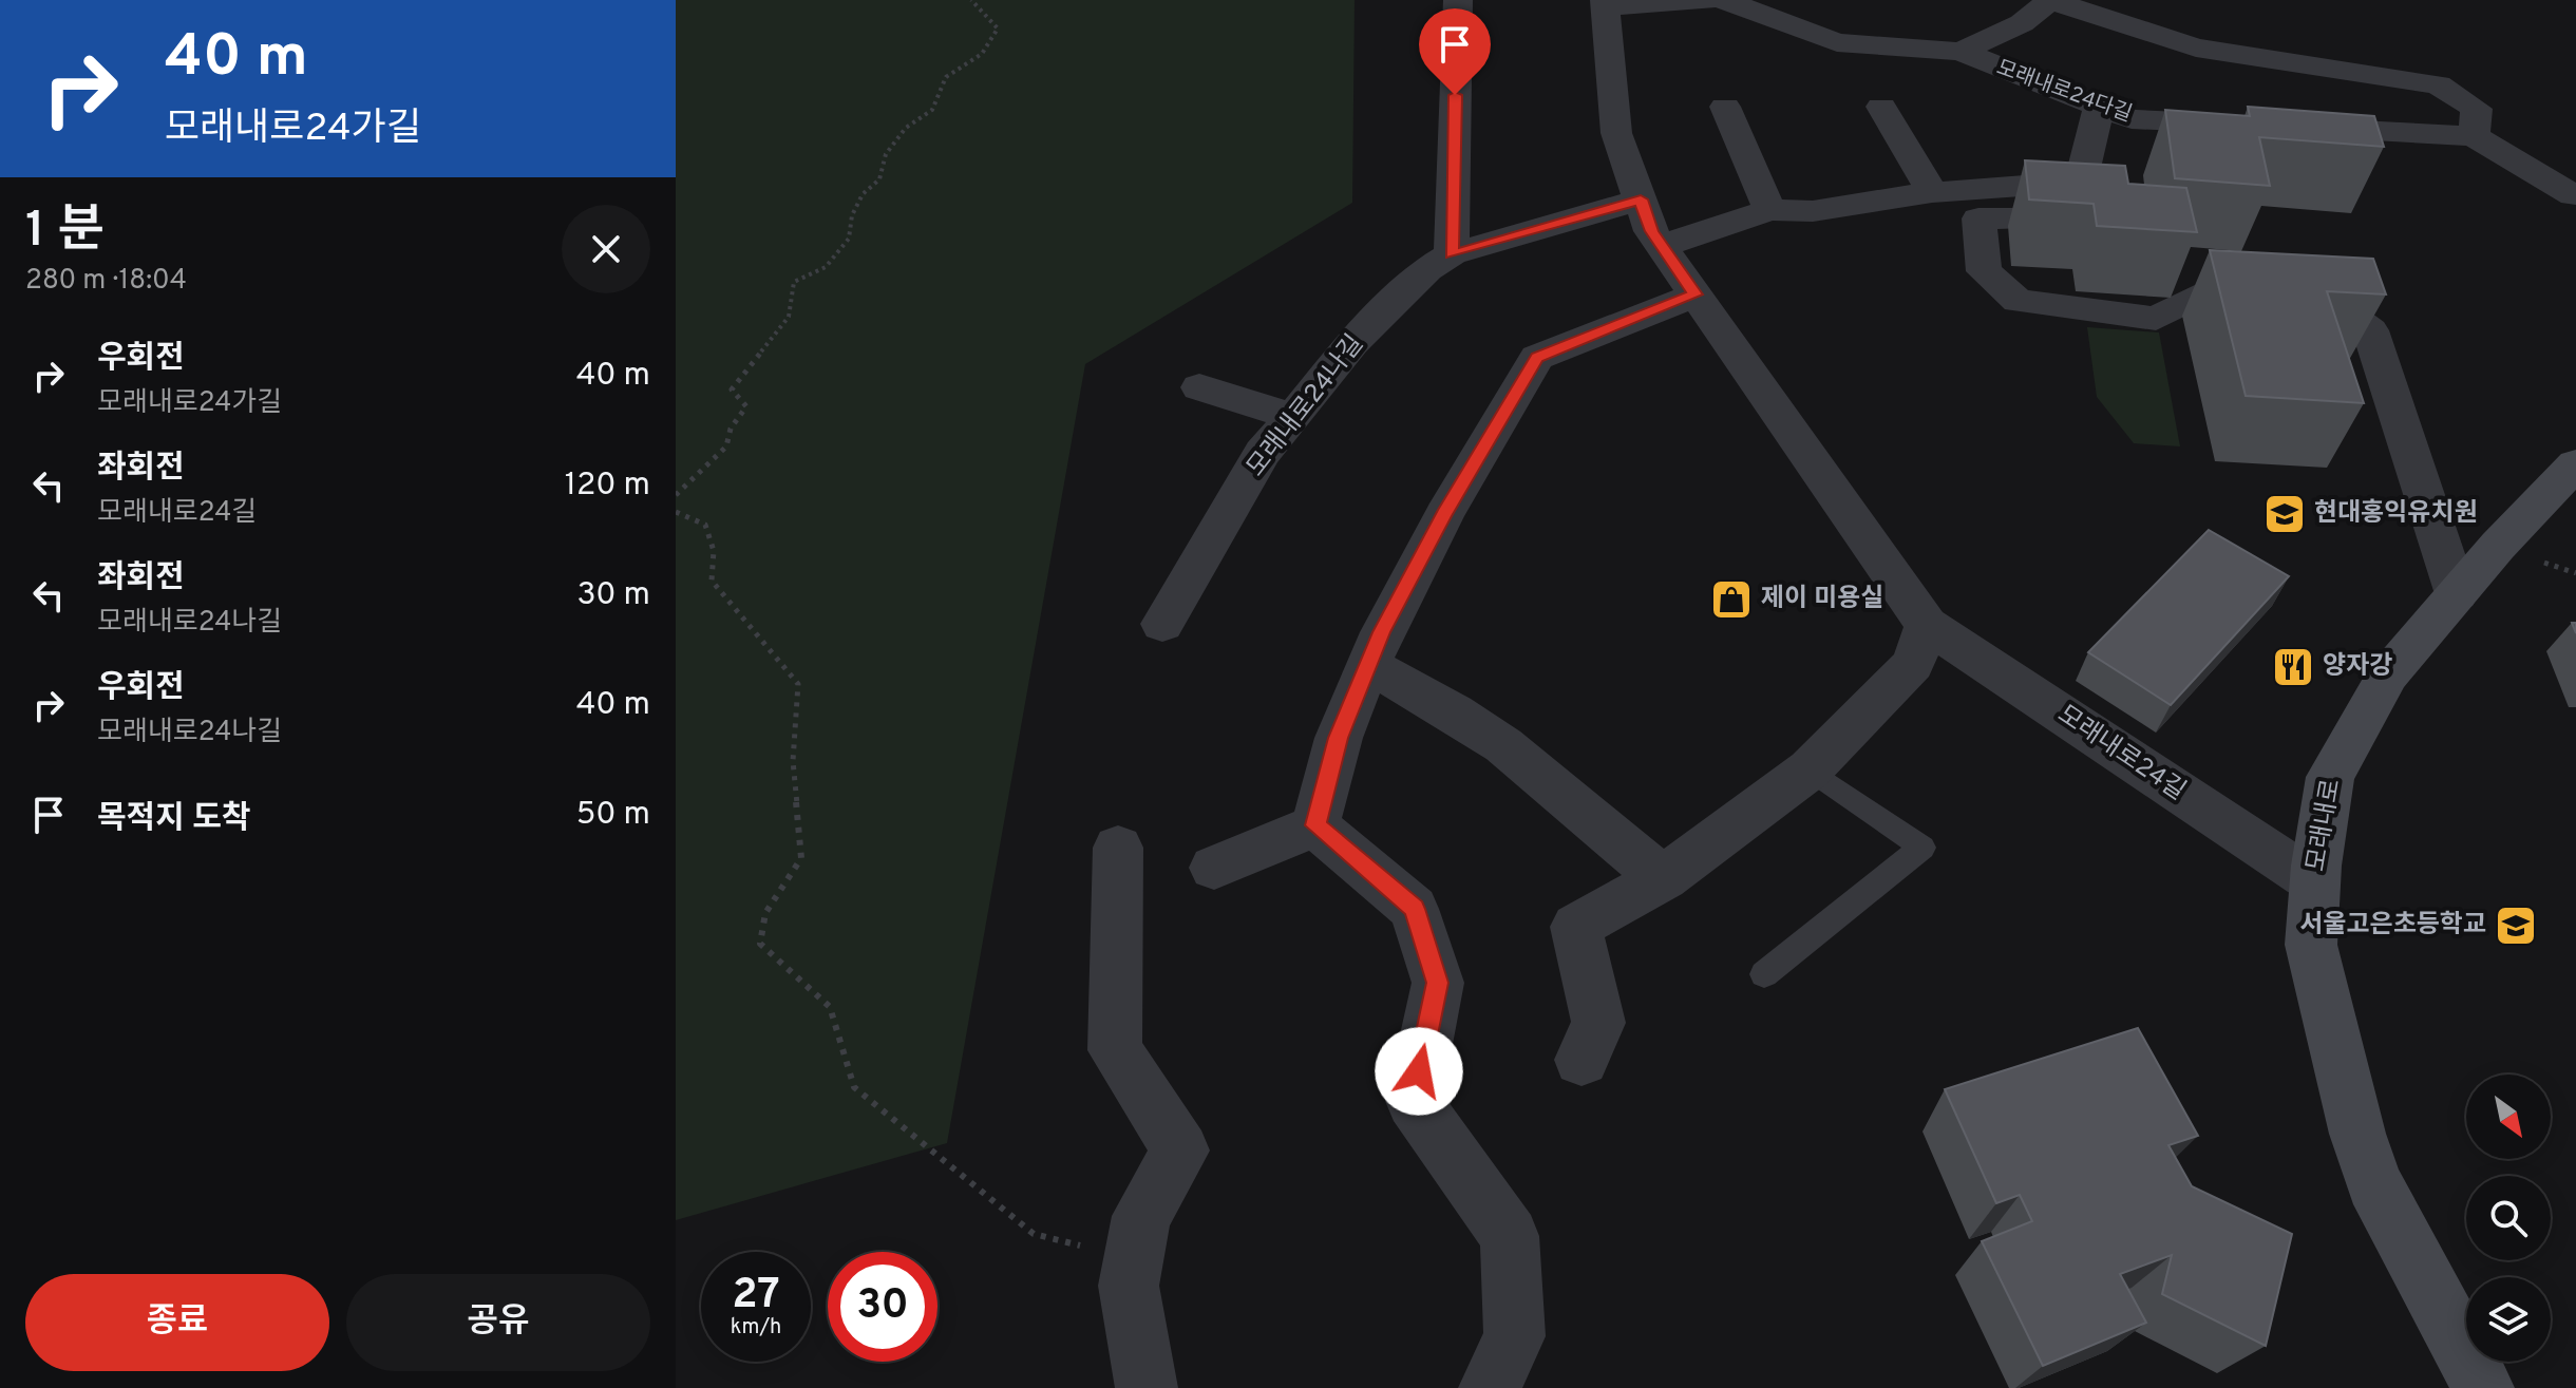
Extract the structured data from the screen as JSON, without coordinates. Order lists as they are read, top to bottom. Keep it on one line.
{"streets":{"main road":["모래내로"],"street":["모래내로24다길","모래내로24나길","모래내로24길"]},"crossings":[["모래내로24나길","모래내로24길"],["모래내로24길","모래내로"]],"places":{"school or university":["현대홍익유치원","서울고은초등학교"],"shop":["제이 미용실"],"restaurant":["양자강"]},"north":"bottom right","page":{"turn":["40 m","모래내로24가길"],"heading":["1 분","280 m · 18:04"],"list":[{"name":"우회전","note":"모래내로24가길","value":"40 m"},{"name":"좌회전","note":"모래내로24길","value":"120 m"},{"name":"좌회전","note":"모래내로24나길","value":"30 m"},{"name":"우회전","note":"모래내로24나길","value":"40 m"},{"name":"목적지 도착","value":"50 m"}],"speed":"27 km/h","limit":"30","buttons":["종료","공유"]}}
